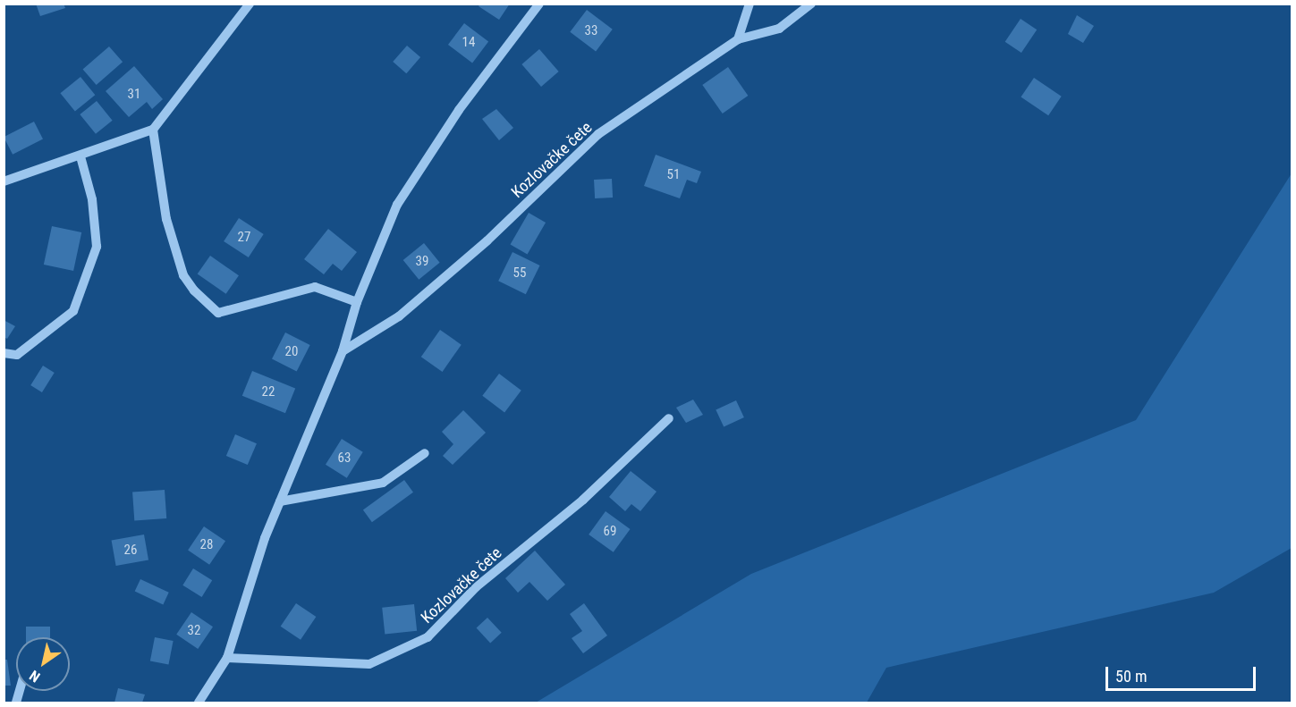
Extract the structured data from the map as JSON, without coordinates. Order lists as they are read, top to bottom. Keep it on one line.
{"streets":{"street":["Kozlovačke čete"]},"house_numbers":["33","14","31","51","27","39","55","20","22","63","69","28","26","32"],"scale_bar":"50 m","north":"bottom left"}
